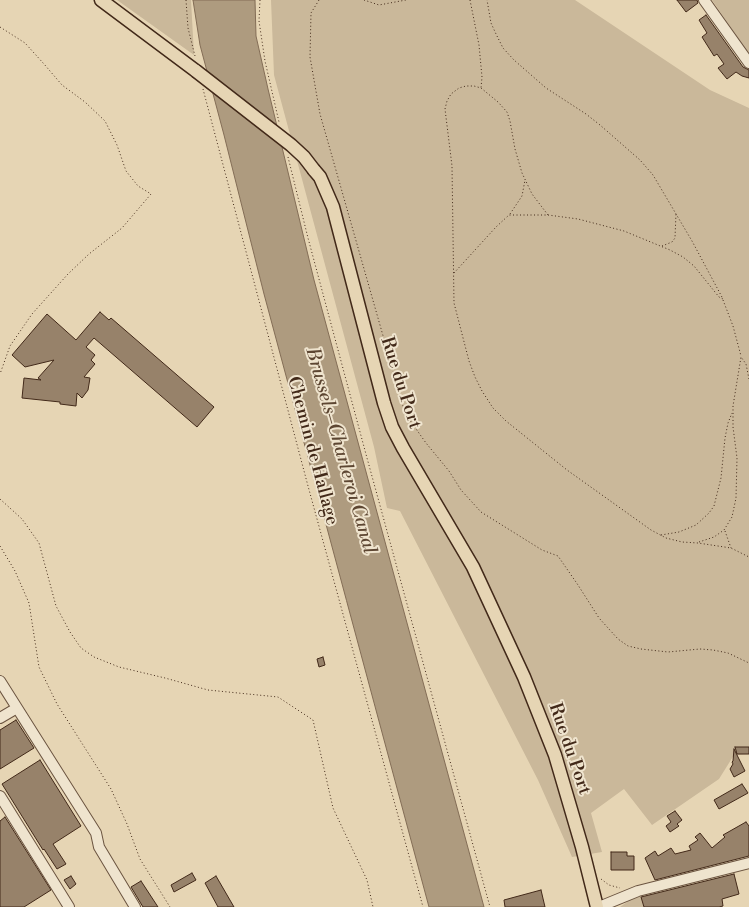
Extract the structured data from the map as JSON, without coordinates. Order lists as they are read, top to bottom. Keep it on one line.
{"streets":{"main road":["Rue du Port"],"path":["Chemin de Hallage"]},"water":["Brussels–Charleroi Canal"]}
